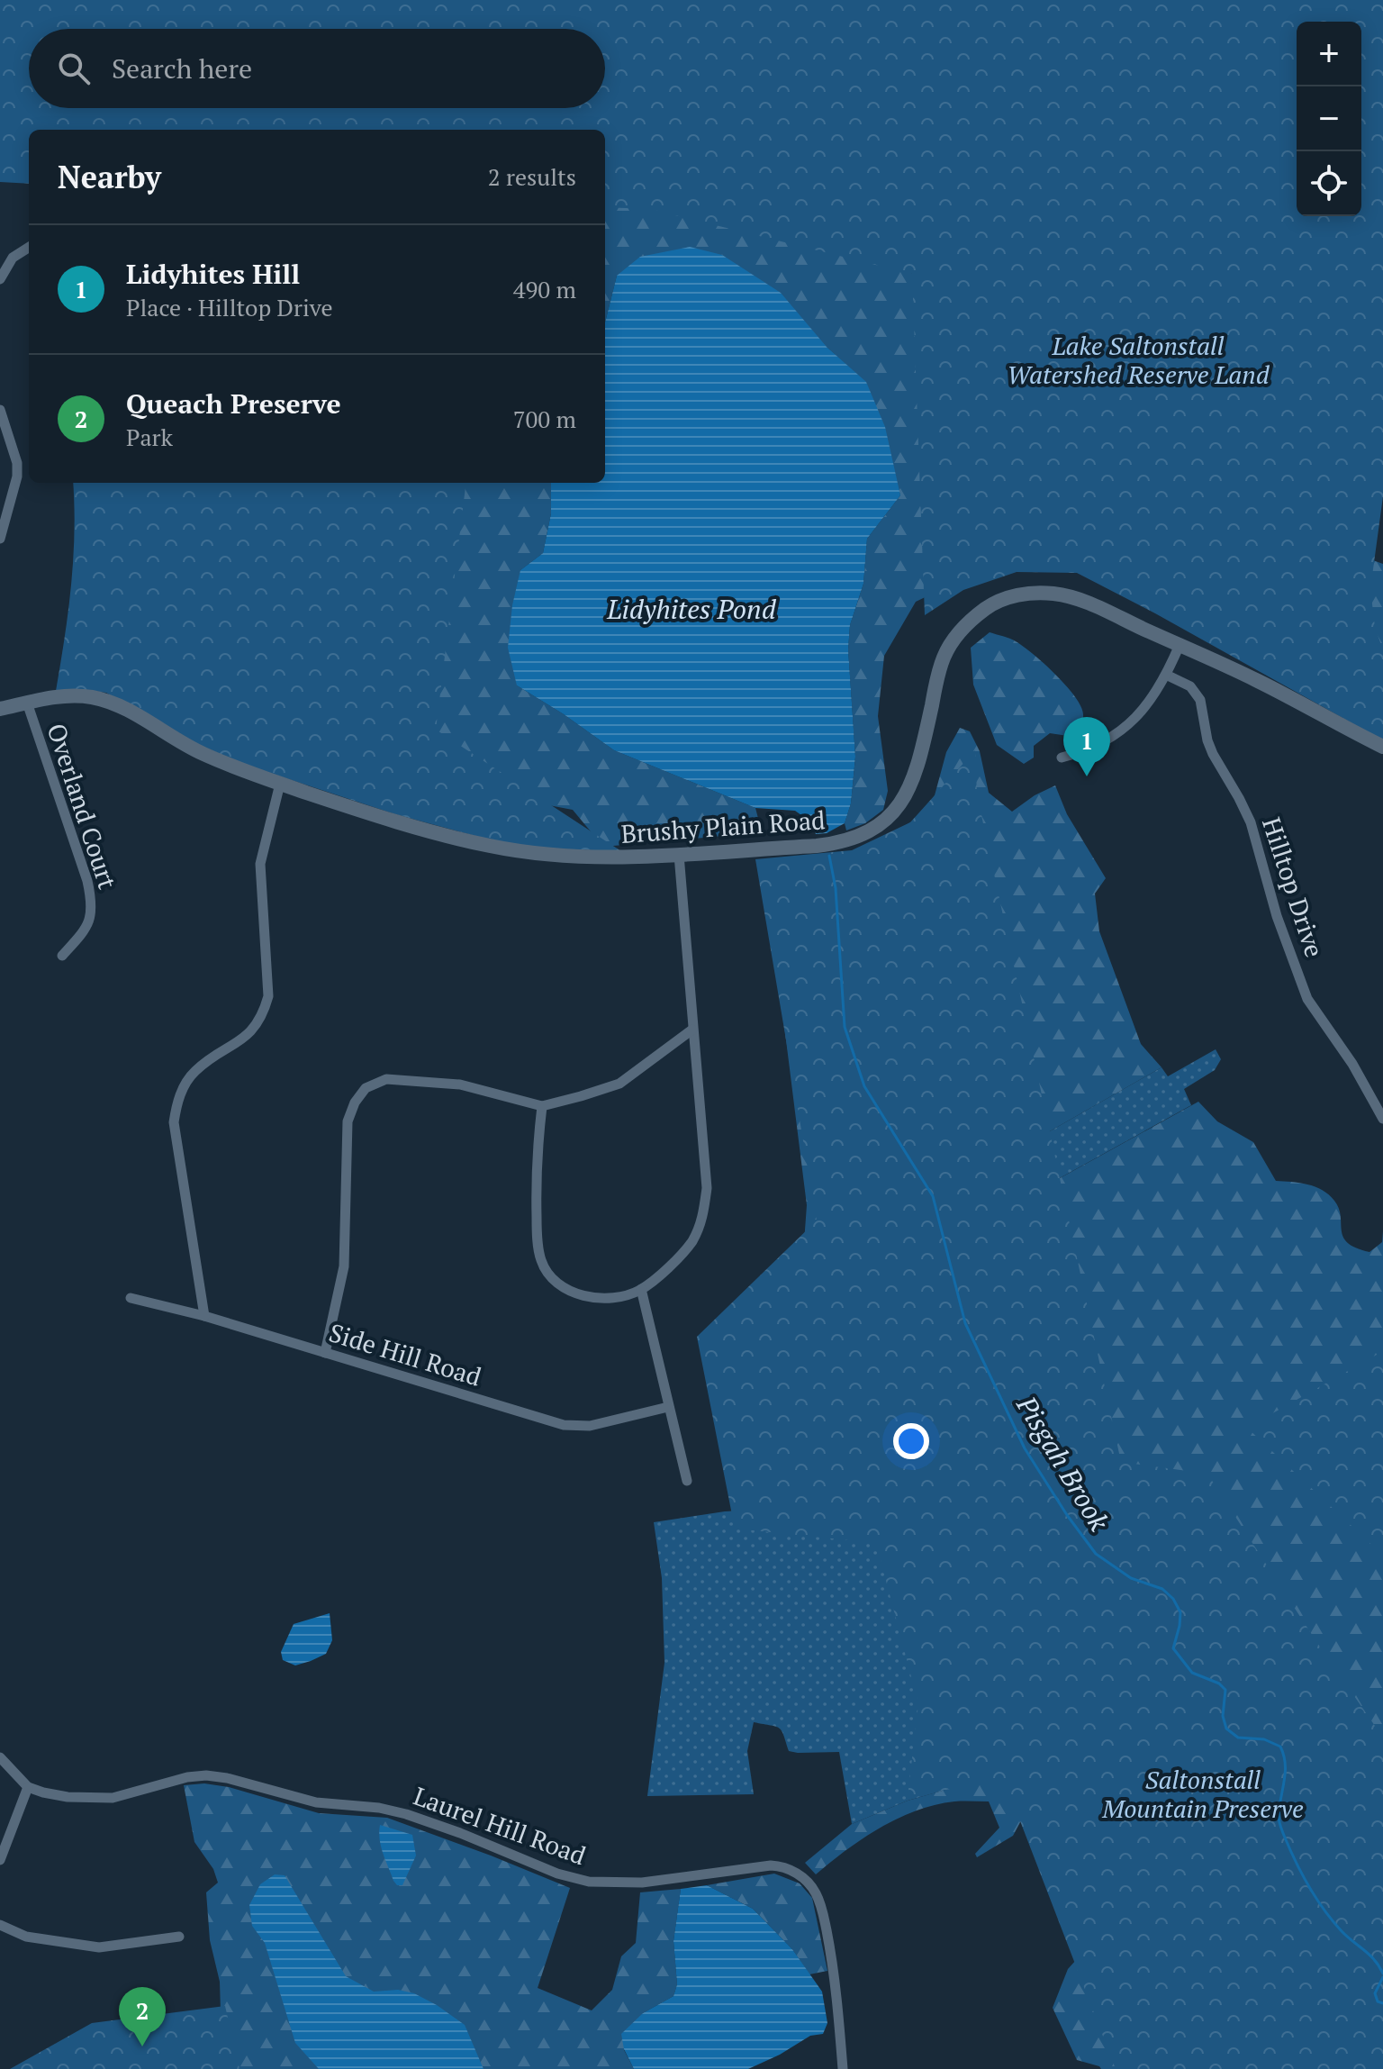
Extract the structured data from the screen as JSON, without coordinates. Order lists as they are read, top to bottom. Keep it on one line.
{"streets":{"main road":["Brushy Plain Road"],"street":["Overland Court","Hilltop Drive","Side Hill Road","Laurel Hill Road"]},"crossings":[["Overland Court","Brushy Plain Road"]],"water":["Lidyhites Pond","Pisgah Brook"],"parks":["Lake Saltonstall Watershed Reserve Land","Saltonstall Mountain Preserve"],"page":{"map_buttons":["+","−"],"search":"Search here","heading":["Nearby","2 results"],"list":[{"mark":"1","name":"Lidyhites Hill","note":"Place · Hilltop Drive","value":"490 m"},{"mark":"2","name":"Queach Preserve","note":"Park","value":"700 m"}],"pins":["1","2"]}}
